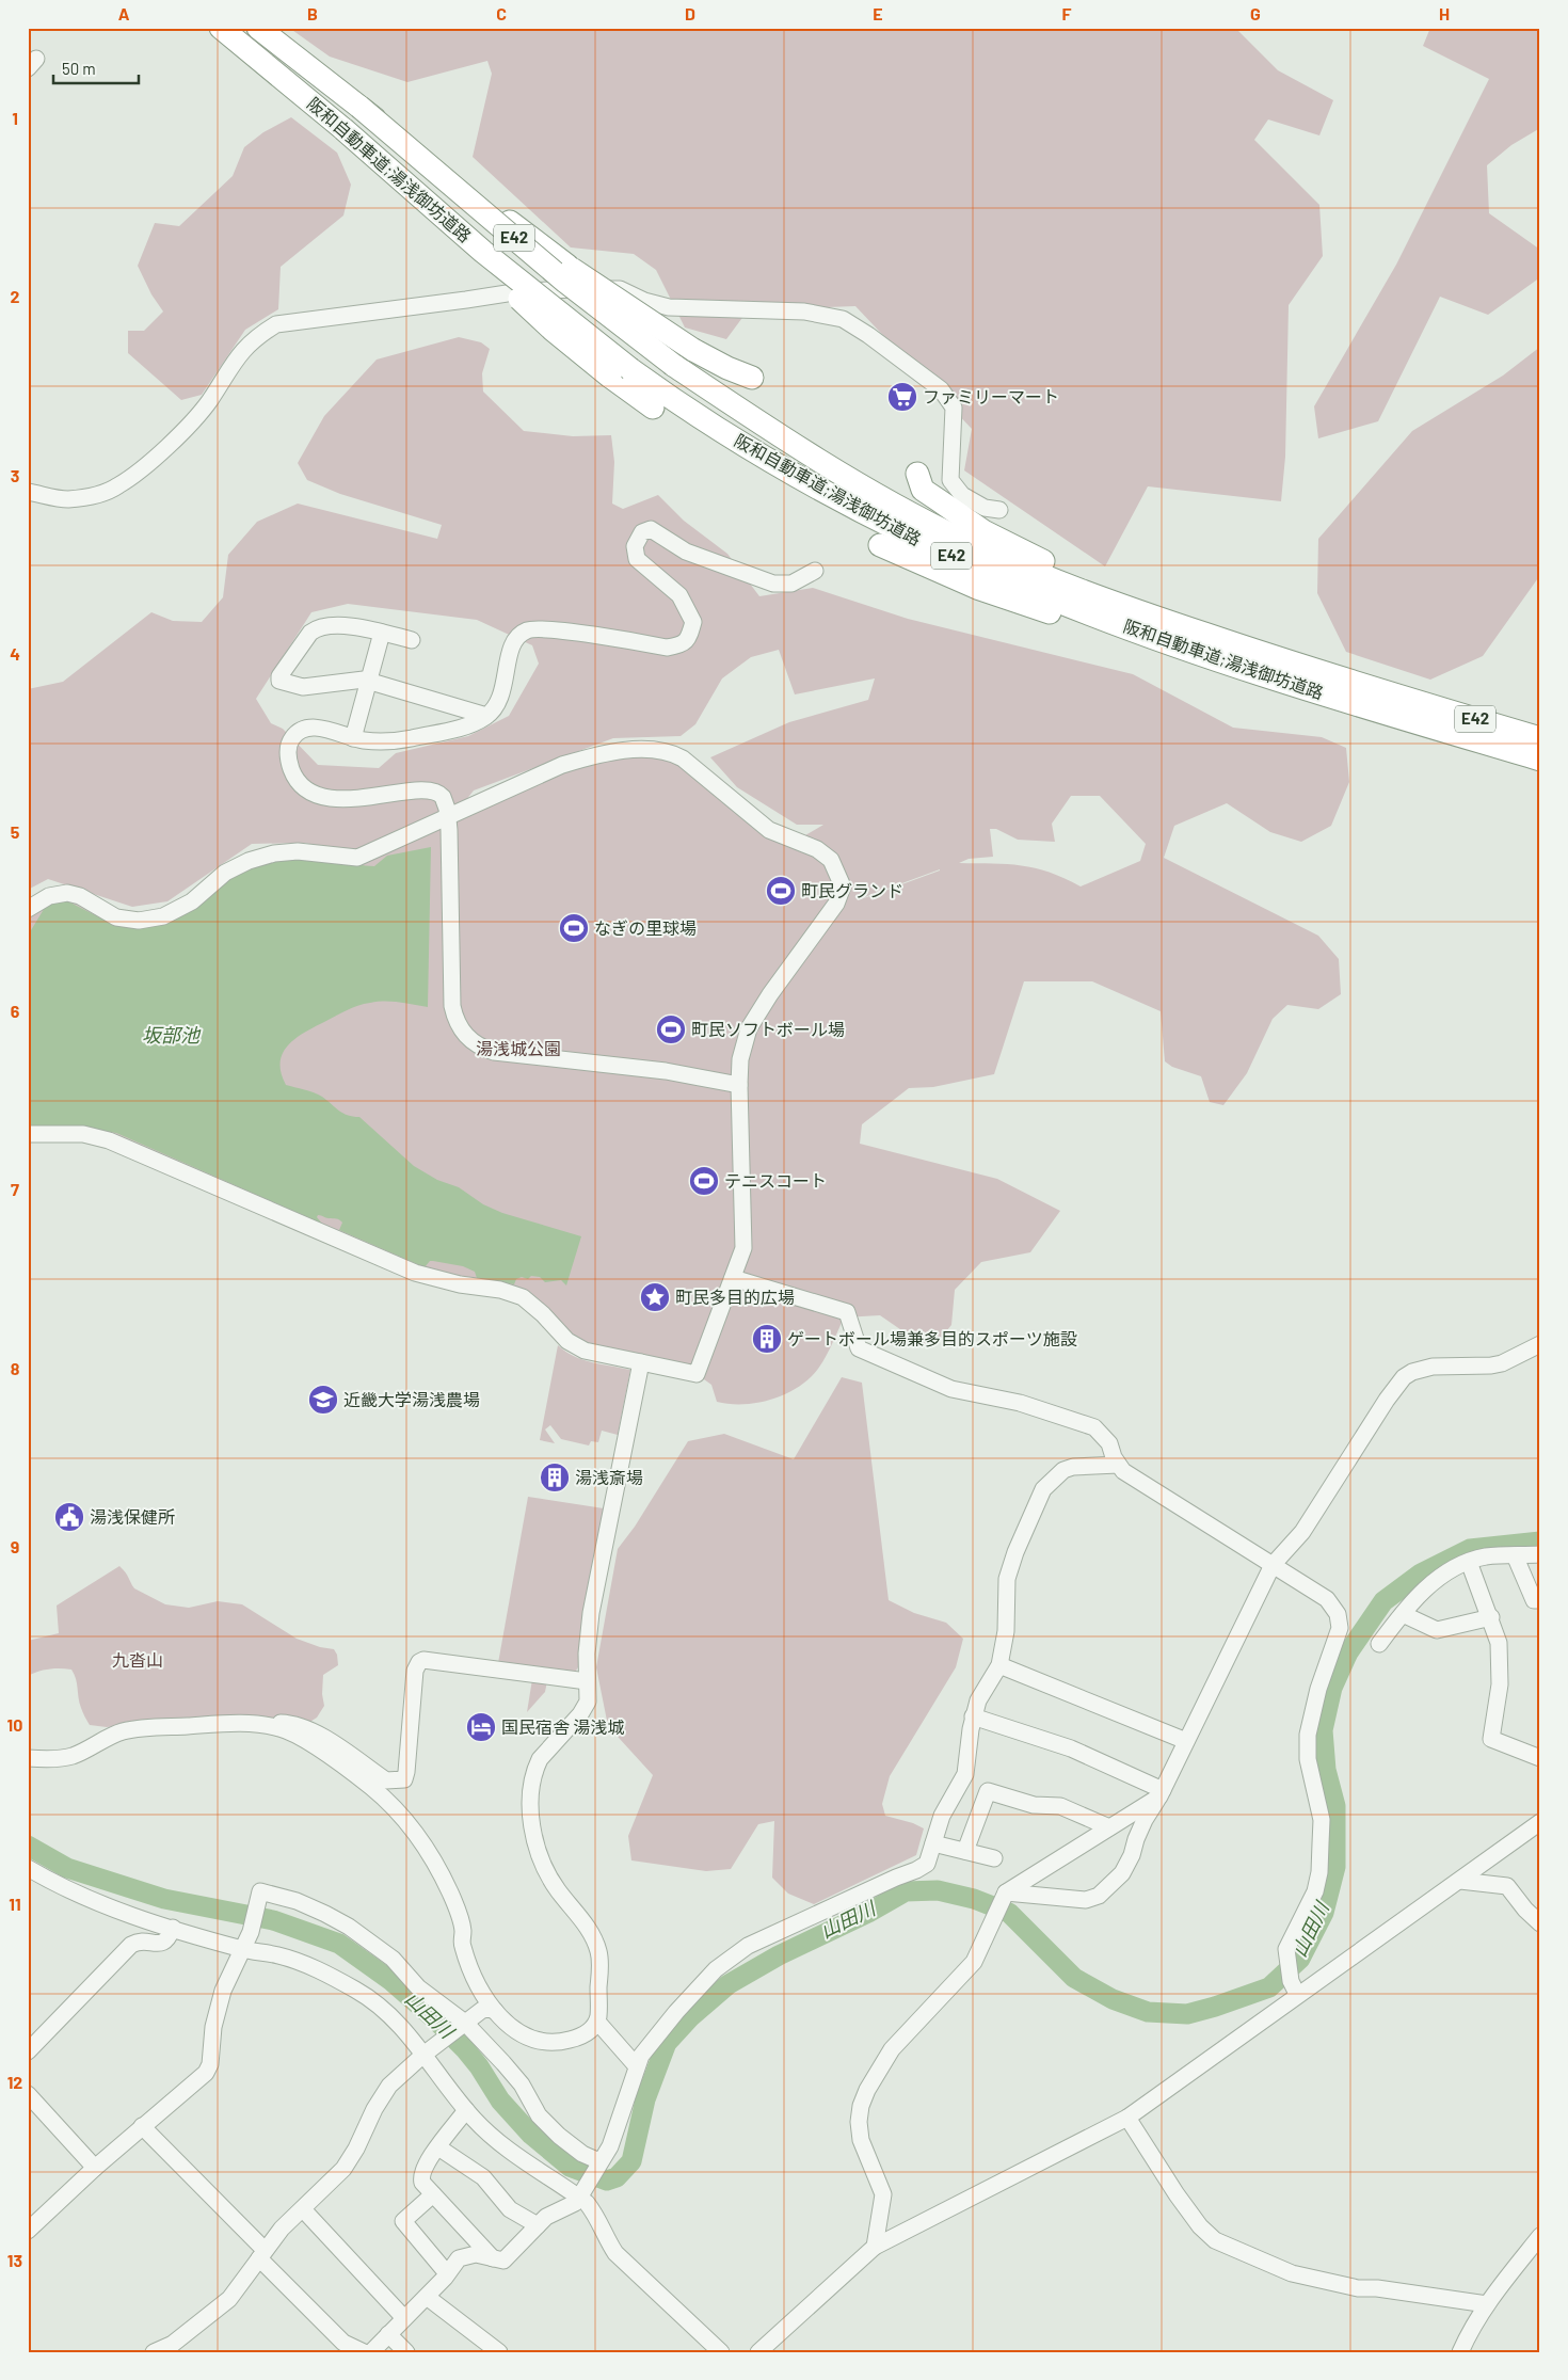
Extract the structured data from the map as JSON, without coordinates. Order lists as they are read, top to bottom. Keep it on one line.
{"streets":{"highway":["阪和自動車道;湯浅御坊道路","E42"]},"water":["坂部池","山田川"],"parks":["湯浅城公園","九沓山"],"places":{"supermarket":["ファミリーマート"],"sports":["町民グランド","なぎの里球場","町民ソフトボール場","テニスコート"],"place":["町民多目的広場"],"building":["ゲートボール場兼多目的スポーツ施設","湯浅斎場"],"school or university":["近畿大学湯浅農場"],"public building":["湯浅保健所"],"hotel":["国民宿舎 湯浅城"]},"scale_bar":"50 m","grid":{"columns":["A","B","C","D","E","F","G","H"],"rows":["1","2","3","4","5","6","7","8","9","10","11","12","13"]}}
